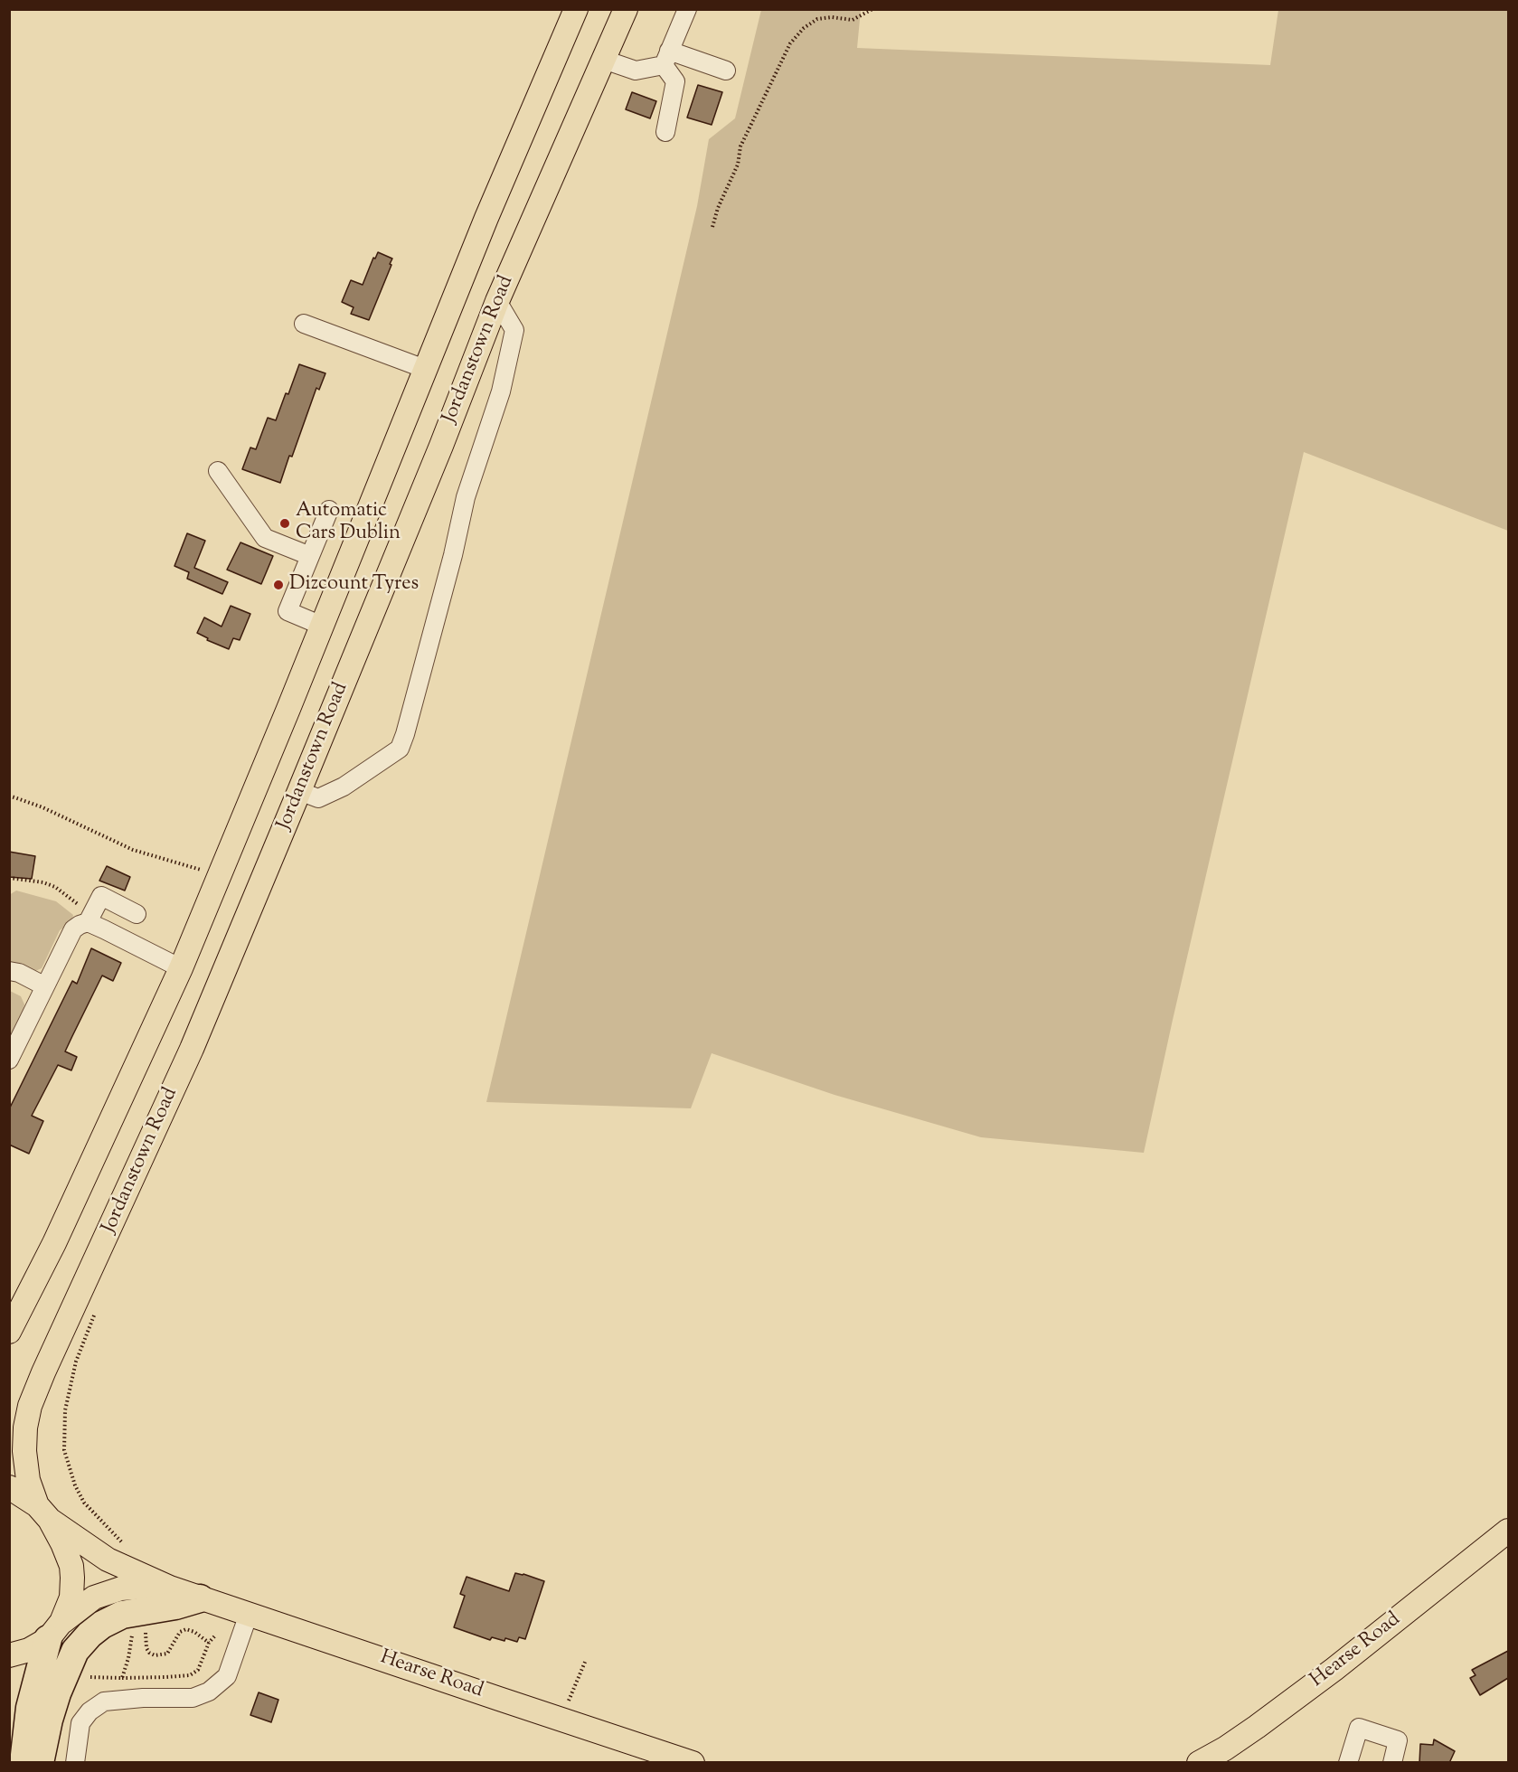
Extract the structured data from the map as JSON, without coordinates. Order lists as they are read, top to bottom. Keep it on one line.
{"streets":{"main road":["Jordanstown Road","Hearse Road"]},"crossings":[["Jordanstown Road","Hearse Road"]],"places":["Automatic Cars Dublin","Dizcount Tyres"]}
